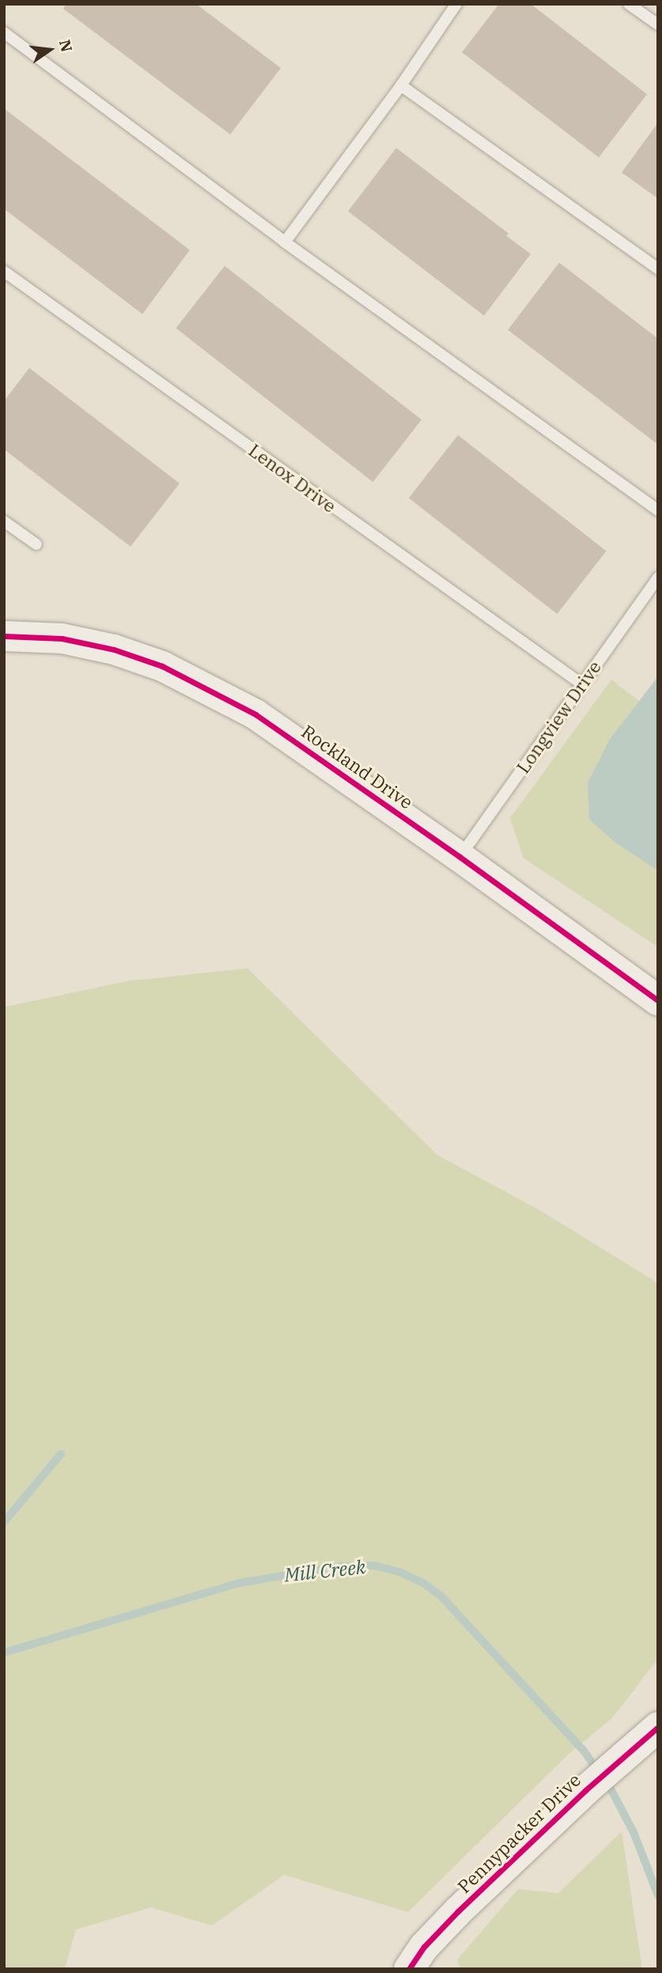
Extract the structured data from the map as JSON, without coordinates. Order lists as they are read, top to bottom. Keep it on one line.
{"streets":{"street":["Rockland Drive","Pennypacker Drive"],"lane":["Lenox Drive","Longview Drive"]},"crossings":[["Lenox Drive","Longview Drive"],["Longview Drive","Rockland Drive"]],"water":["Mill Creek"],"north":"right"}
